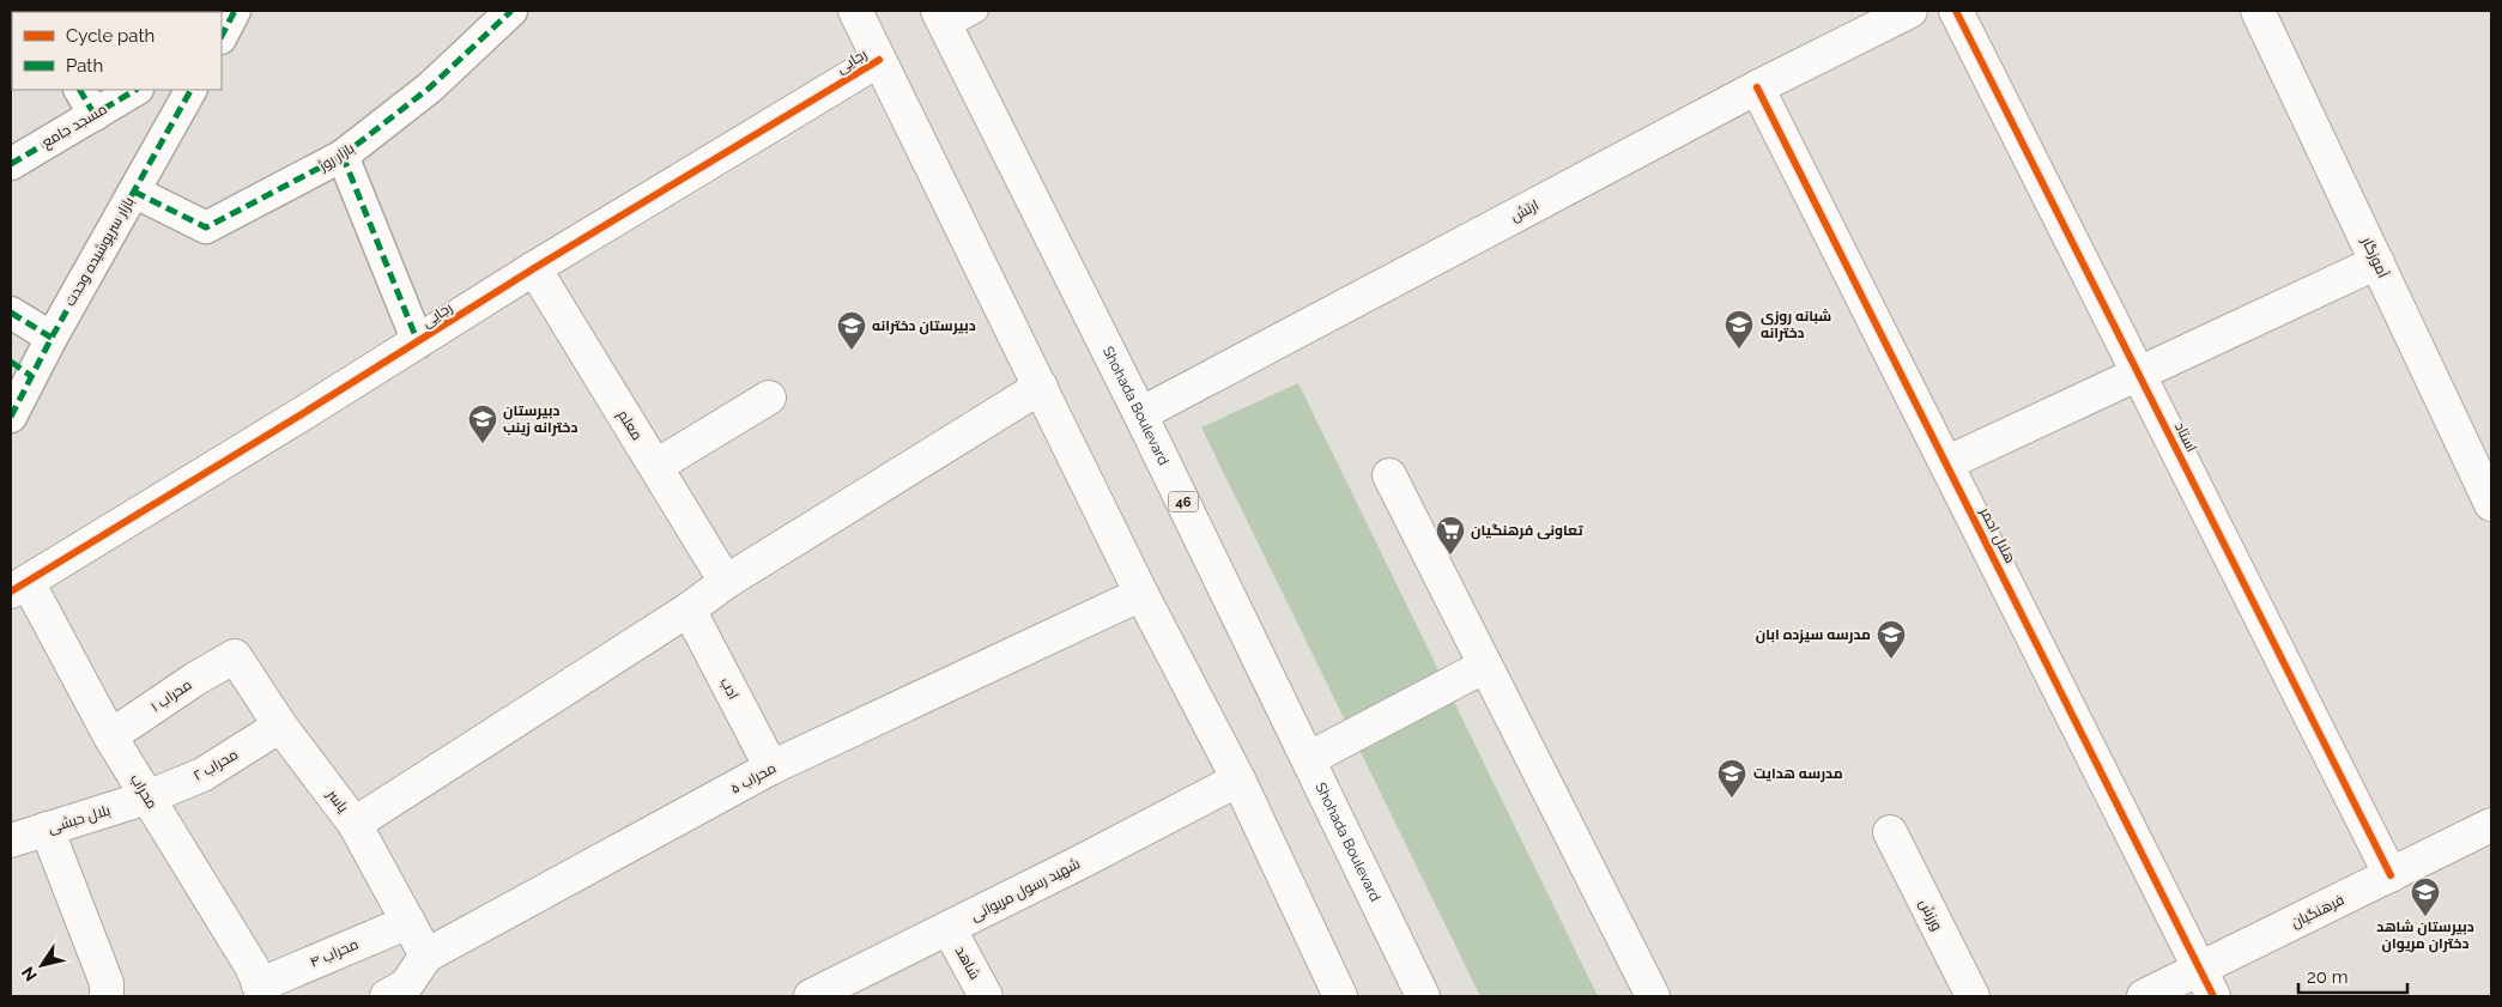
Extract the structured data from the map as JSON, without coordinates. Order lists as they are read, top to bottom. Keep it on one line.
{"streets":{"street":["رجایی","مسجد جامع","بازار روژ","ارتش","بازار سرپوشیده وحدت","آموزگار","Shohada Boulevard","معلم","استاد","46","هلال احمر","ادب","محراب ۱","محراب ۲","محراب ۵","محراب","یاسر","بلال حبشی","شهید رسول مریوانی","فرهنگیان","ورزش","محراب ۴","شاهد"]},"crossings":[["رجایی","معلم"],["رجایی","محراب"],["بازار روژ","بازار سرپوشیده وحدت"],["ارتش","Shohada Boulevard"],["ارتش","هلال احمر"],["استاد","فرهنگیان"],["هلال احمر","فرهنگیان"],["ادب","محراب ۵"],["محراب ۱","محراب"],["محراب ۱","یاسر"],["محراب ۲","محراب"],["محراب ۲","یاسر"],["محراب ۲","بلال حبشی"],["محراب ۵","یاسر"],["محراب","بلال حبشی"],["محراب","محراب ۴"],["یاسر","محراب ۴"],["شهید رسول مریوانی","شاهد"]],"places":{"school or university":["شبانه روزی دخترانه","دبیرستان دخترانه","دبیرستان دخترانه زینب","مدرسه سیزده ابان","مدرسه هدایت","دبیرستان شاهد دختران مریوان"],"supermarket":["تعاونی فرهنگیان"]},"legend":["Cycle path","Path"],"scale_bar":"20 m","north":"bottom left"}
